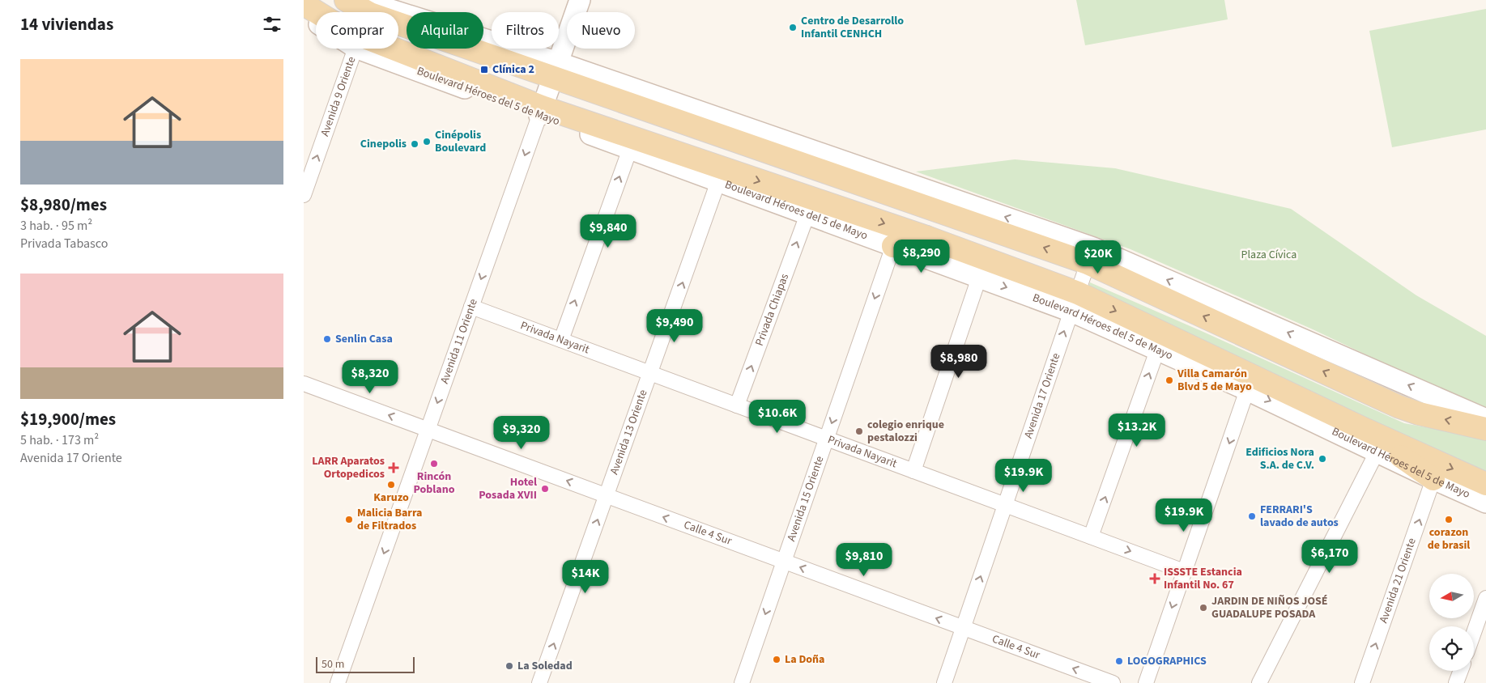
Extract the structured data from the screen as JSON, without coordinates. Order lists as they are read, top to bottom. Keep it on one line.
{"streets":{"main road":["Boulevard Héroes del 5 de Mayo"],"street":["Avenida 9 Oriente","Privada Chiapas","Privada Nayarit","Avenida 11 Oriente","Avenida 17 Oriente","Avenida 13 Oriente","Avenida 15 Oriente","Calle 4 Sur","Avenida 21 Oriente"]},"crossings":[["Boulevard Héroes del 5 de Mayo","Privada Chiapas"],["Boulevard Héroes del 5 de Mayo","Avenida 11 Oriente"],["Boulevard Héroes del 5 de Mayo","Avenida 17 Oriente"],["Boulevard Héroes del 5 de Mayo","Avenida 13 Oriente"],["Boulevard Héroes del 5 de Mayo","Avenida 15 Oriente"],["Boulevard Héroes del 5 de Mayo","Avenida 21 Oriente"],["Privada Chiapas","Privada Nayarit"],["Privada Nayarit","Avenida 11 Oriente"],["Privada Nayarit","Avenida 17 Oriente"],["Privada Nayarit","Avenida 13 Oriente"],["Privada Nayarit","Avenida 15 Oriente"],["Avenida 11 Oriente","Calle 4 Sur"],["Avenida 17 Oriente","Calle 4 Sur"],["Avenida 13 Oriente","Calle 4 Sur"],["Avenida 15 Oriente","Calle 4 Sur"]],"one_way":["Avenida 9 Oriente","Privada Chiapas","Calle 4 Sur"],"parks":["Plaza Cívica"],"places":{"other":["Centro de Desarrollo Infantil CENHCH","Cinépolis Boulevard","Cinepolis","Senlin Casa","Villa Camarón Blvd 5 de Mayo","colegio enrique pestalozzi","Edificios Nora S.A. de C.V.","Rincón Poblano","Karuzo","Hotel Posada XVII","FERRARI'S lavado de autos","Malicia Barra de Filtrados","corazon de brasil","JARDIN DE NIÑOS JOSÉ GUADALUPE POSADA","La Doña","LOGOGRAPHICS","La Soledad"],"transit":["Clínica 2"],"health":["LARR Aparatos Ortopedicos","ISSSTE Estancia Infantil No. 67"]},"scale_bar":"50 m","north":"left","page":{"heading":"14 viviendas","chip":["Comprar","Alquilar","Filtros","Nuevo"],"list":[{"name":"$8,980/mes","note":"3 hab. · 95 m² · Privada Tabasco"},{"name":"$19,900/mes","note":"5 hab. · 173 m² · Avenida 17 Oriente"}],"price":["$9,840","$8,290","$20K","$9,490","$8,980","$8,320","$10.6K","$13.2K","$9,320","$19.9K","$19.9K","$6,170","$9,810","$14K"],"scale":"50 m"}}
